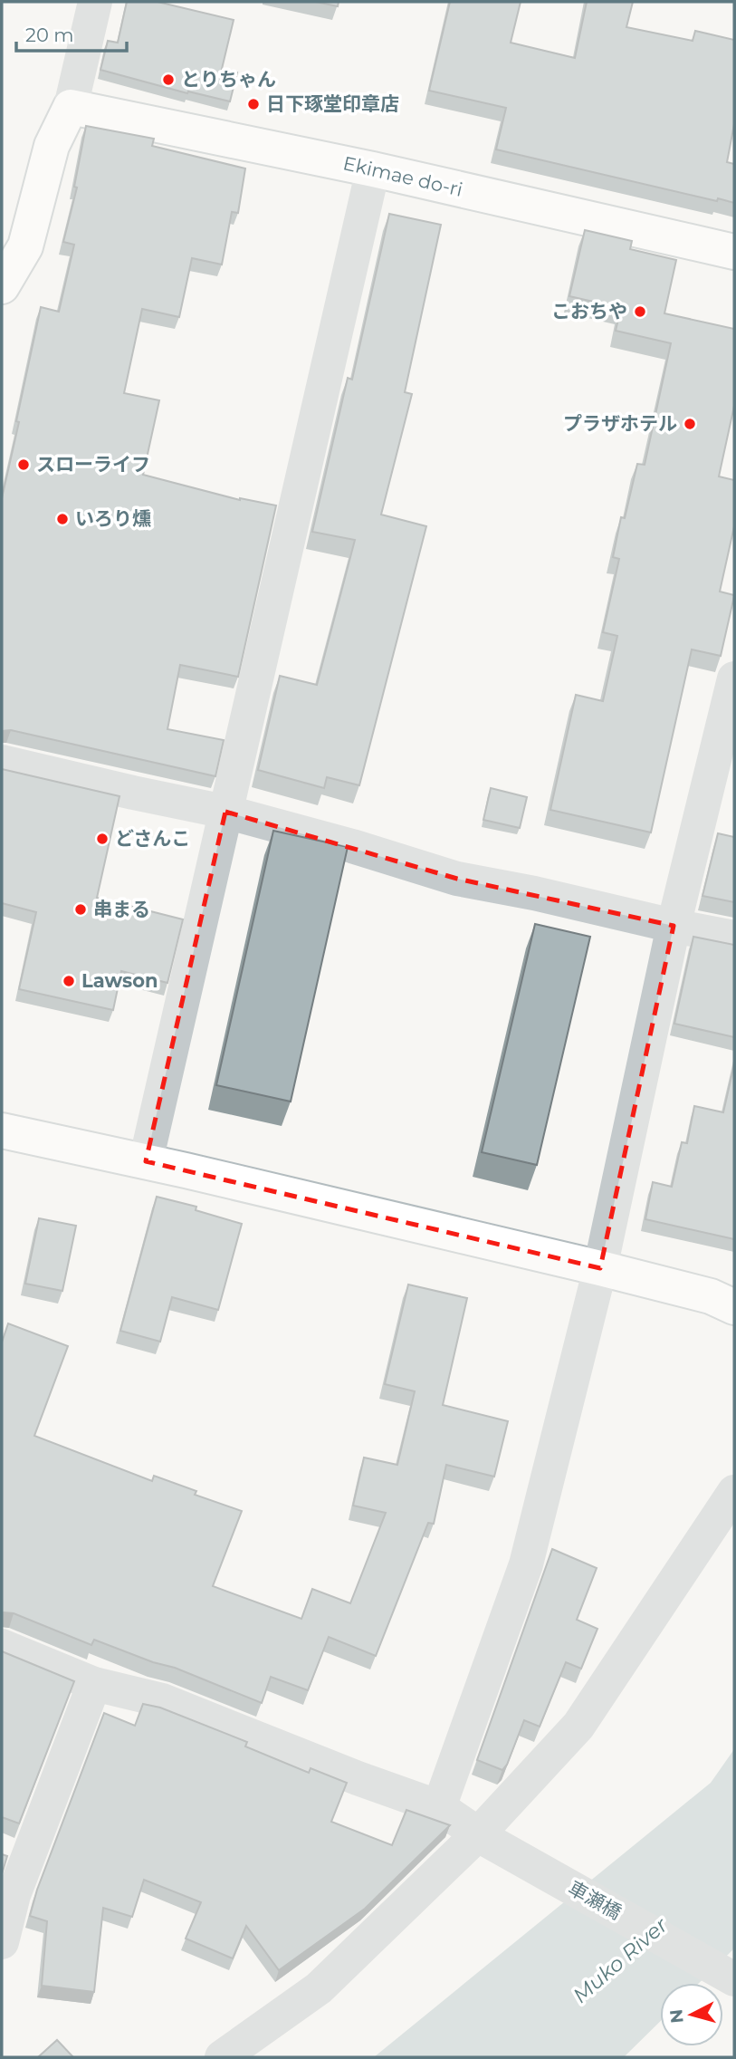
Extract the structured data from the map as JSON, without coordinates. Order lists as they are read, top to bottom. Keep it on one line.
{"streets":{"street":["Ekimae do-ri","車瀬橋"]},"water":["Muko River"],"places":["とりちゃん","日下琢堂印章店","こおちや","プラザホテル","スローライフ","いろり燻","どさんこ","串まる","Lawson"],"scale_bar":"20 m","north":"left"}
